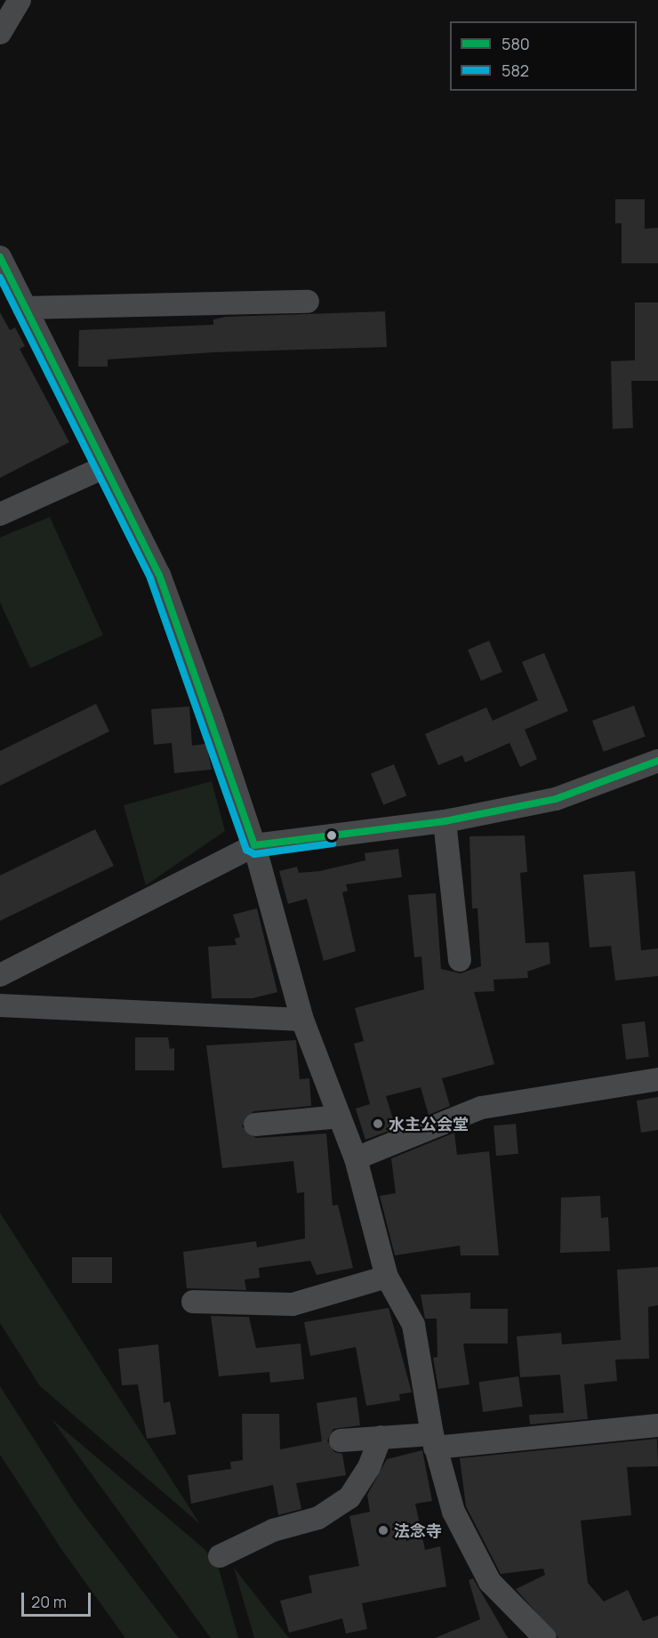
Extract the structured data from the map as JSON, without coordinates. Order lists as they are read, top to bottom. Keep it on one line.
{"places":["水主公会堂","法念寺"],"lines":["transit line 580","transit line 582"],"legend":["580","582"],"scale_bar":"20 m"}
